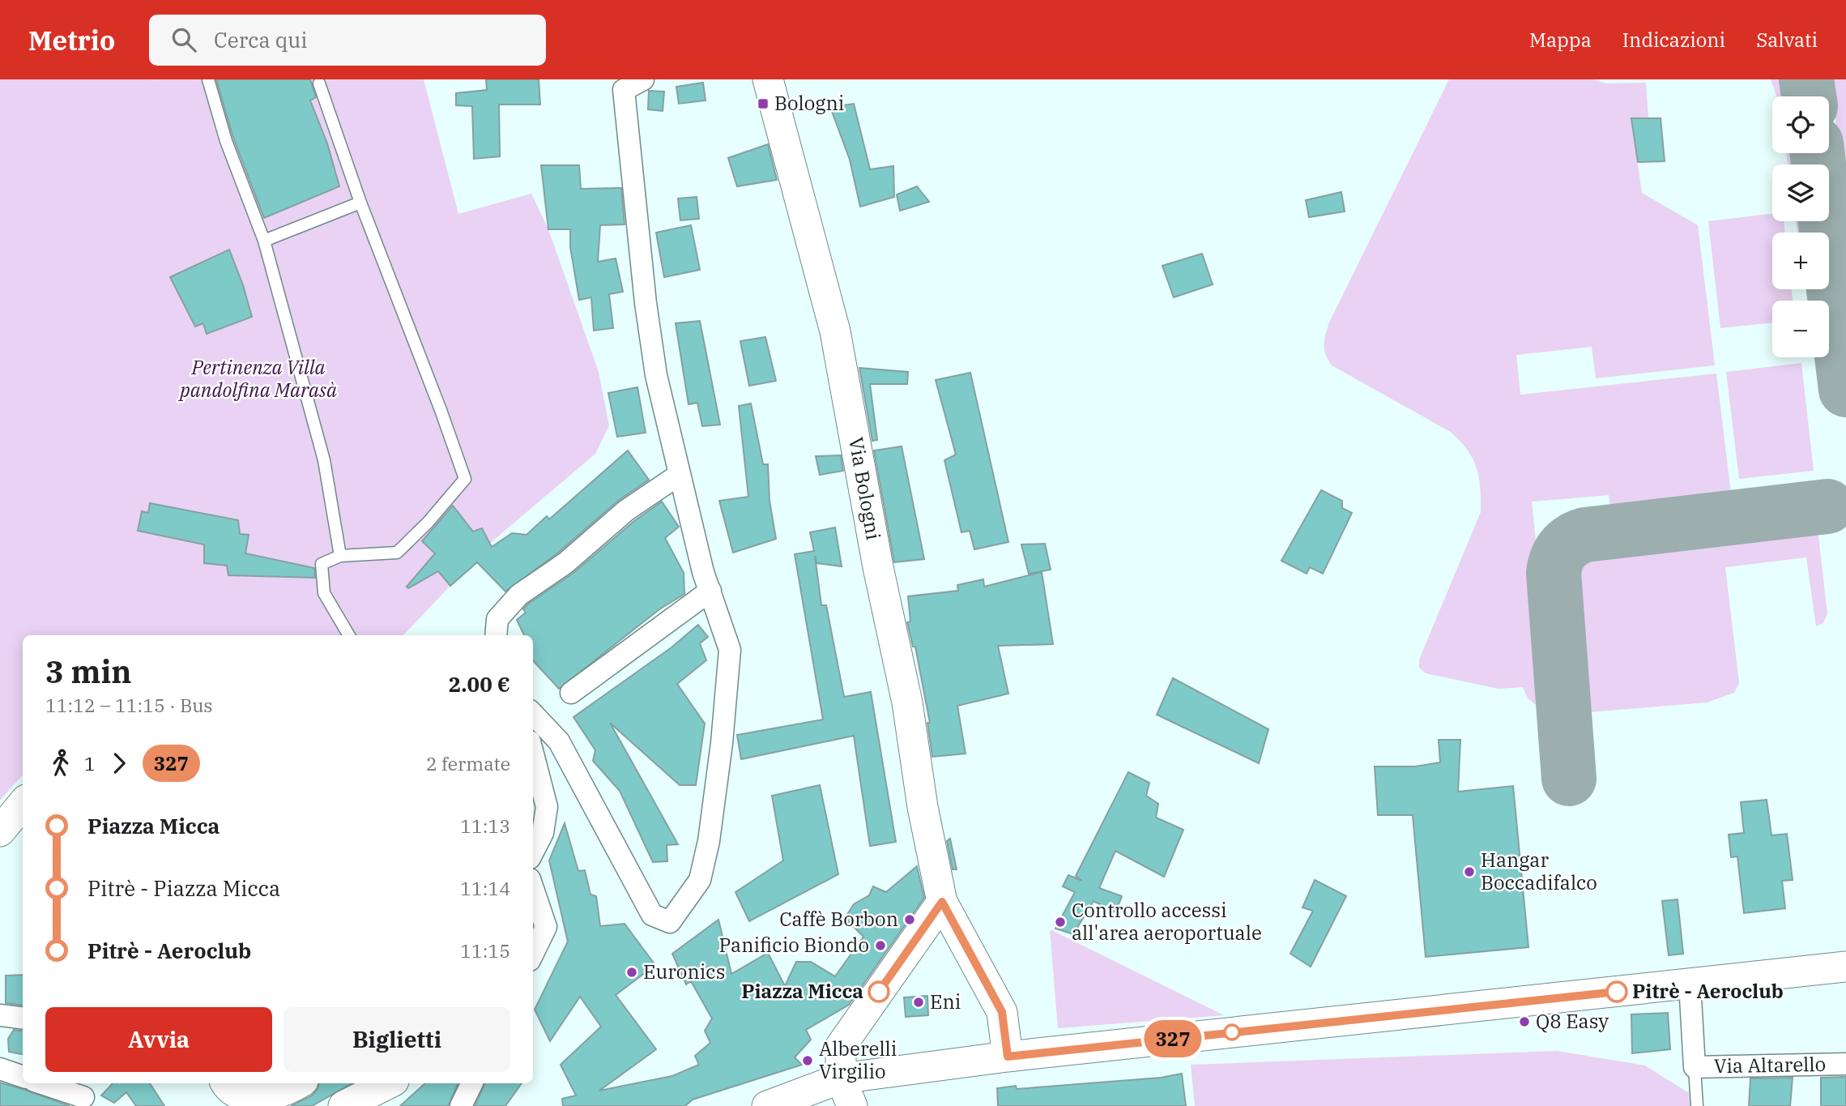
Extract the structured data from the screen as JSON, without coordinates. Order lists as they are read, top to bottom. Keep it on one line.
{"streets":{"street":["Via Bologni","Via Altarello"]},"parks":["Pertinenza Villa pandolfina Marasà"],"places":{"transit":["Bologni"],"other":["Hangar Boccadifalco","Caffè Borbon","Controllo accessi all'area aeroportuale","Panificio Biondo","Euronics","Piazza Micca","Pitrè - Aeroclub","Eni","Q8 Easy","Alberelli Virgilio"]},"lines":["bus line 327"],"page":{"header":"Metrio","search":"Cerca qui","nav":["Mappa","Indicazioni","Salvati"],"on_map":"327","map_buttons":["+","−"],"heading":["3 min","11:12 – 11:15 · Bus","2.00 €"],"legs":["1","327","2 fermate"],"list":[{"name":"Piazza Micca","value":"11:13"},{"name":"Pitrè - Piazza Micca","value":"11:14"},{"name":"Pitrè - Aeroclub","value":"11:15"}],"buttons":["Avvia","Biglietti"]}}
